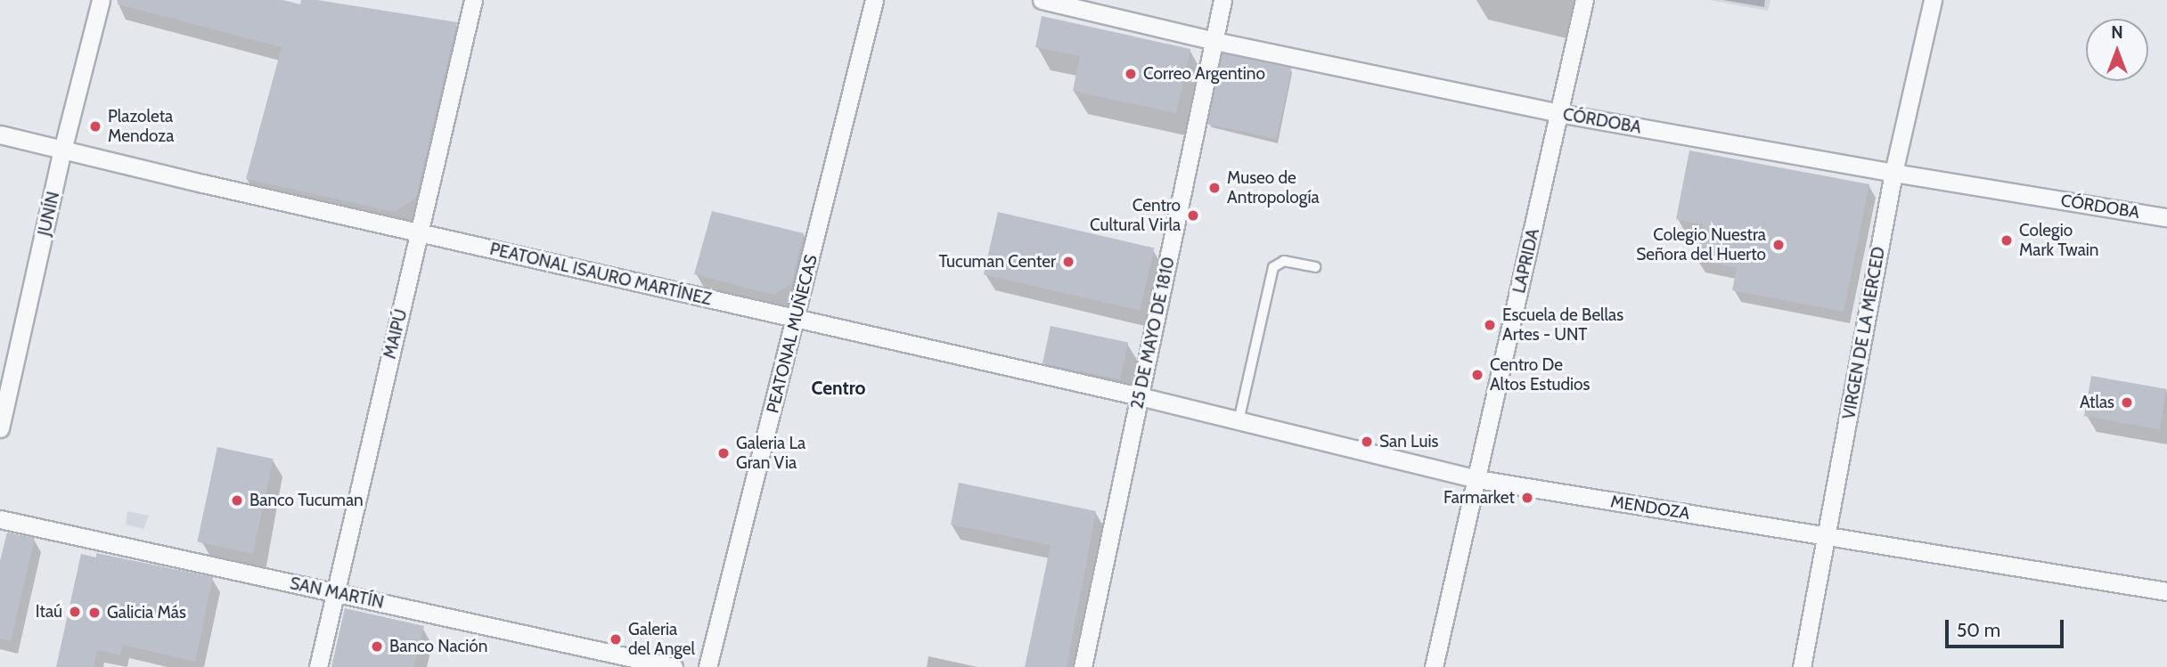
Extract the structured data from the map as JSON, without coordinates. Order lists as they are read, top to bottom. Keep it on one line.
{"streets":{"street":["CÓRDOBA","JUNÍN","LAPRIDA","PEATONAL ISAURO MARTÍNEZ","25 DE MAYO DE 1810","VIRGEN DE LA MERCED","MAIPÚ","PEATONAL MUÑECAS","MENDOZA","SAN MARTÍN"]},"crossings":[["CÓRDOBA","LAPRIDA"],["CÓRDOBA","25 DE MAYO DE 1810"],["CÓRDOBA","VIRGEN DE LA MERCED"],["JUNÍN","PEATONAL ISAURO MARTÍNEZ"],["LAPRIDA","MENDOZA"],["PEATONAL ISAURO MARTÍNEZ","25 DE MAYO DE 1810"],["PEATONAL ISAURO MARTÍNEZ","MAIPÚ"],["PEATONAL ISAURO MARTÍNEZ","PEATONAL MUÑECAS"],["PEATONAL ISAURO MARTÍNEZ","MENDOZA"],["25 DE MAYO DE 1810","MENDOZA"],["VIRGEN DE LA MERCED","MENDOZA"],["MAIPÚ","SAN MARTÍN"]],"districts":["Centro"],"places":["Correo Argentino","Plazoleta Mendoza","Museo de Antropología","Centro Cultural Virla","Colegio Mark Twain","Colegio Nuestra Señora del Huerto","Tucuman Center","Escuela de Bellas Artes - UNT","Centro De Altos Estudios","Atlas","San Luis","Galeria La Gran Via","Farmarket","Banco Tucuman","Itaú","Galicia Más","Galeria del Angel","Banco Nación"],"scale_bar":"50 m","north":"top"}
